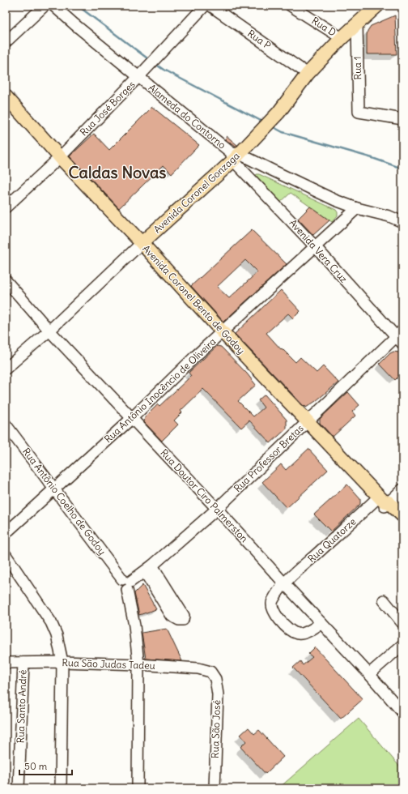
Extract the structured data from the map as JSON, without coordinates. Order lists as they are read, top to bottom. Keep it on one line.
{"streets":{"main road":["Avenida Coronel Gonzaga","Avenida Coronel Bento de Godoy"],"street":["Rua D","Rua P","Rua 1","Rua José Borges","Alameda do Contorno","Avenida Vera Cruz","Rua Antônio Inocêncio de Oliveira","Rua Professor Bretas","Rua Doutor Ciro Palmerston","Rua Antônio Coelho de Godoy","Rua Quatorze","Rua São Judas Tadeu","Rua Santo André","Rua São José"]},"crossings":[["Rua D","Avenida Coronel Gonzaga"],["Rua P","Avenida Coronel Gonzaga"],["Rua 1","Avenida Coronel Gonzaga"],["Rua José Borges","Alameda do Contorno"],["Rua José Borges","Avenida Coronel Bento de Godoy"],["Alameda do Contorno","Avenida Coronel Gonzaga"],["Alameda do Contorno","Avenida Vera Cruz"],["Alameda do Contorno","Rua Antônio Inocêncio de Oliveira"],["Avenida Coronel Gonzaga","Avenida Vera Cruz"],["Avenida Coronel Gonzaga","Avenida Coronel Bento de Godoy"],["Avenida Coronel Gonzaga","Rua Doutor Ciro Palmerston"],["Avenida Vera Cruz","Rua Antônio Inocêncio de Oliveira"],["Avenida Vera Cruz","Rua Professor Bretas"],["Avenida Coronel Bento de Godoy","Rua Antônio Inocêncio de Oliveira"],["Avenida Coronel Bento de Godoy","Rua Professor Bretas"],["Avenida Coronel Bento de Godoy","Rua Quatorze"],["Rua Antônio Inocêncio de Oliveira","Rua Doutor Ciro Palmerston"],["Rua Antônio Inocêncio de Oliveira","Rua Antônio Coelho de Godoy"],["Rua Professor Bretas","Rua Doutor Ciro Palmerston"],["Rua Professor Bretas","Rua Antônio Coelho de Godoy"],["Rua Doutor Ciro Palmerston","Rua Quatorze"],["Rua Antônio Coelho de Godoy","Rua São Judas Tadeu"],["Rua São Judas Tadeu","Rua Santo André"],["Rua São Judas Tadeu","Rua São José"]],"districts":["Caldas Novas"],"scale_bar":"50 m"}
